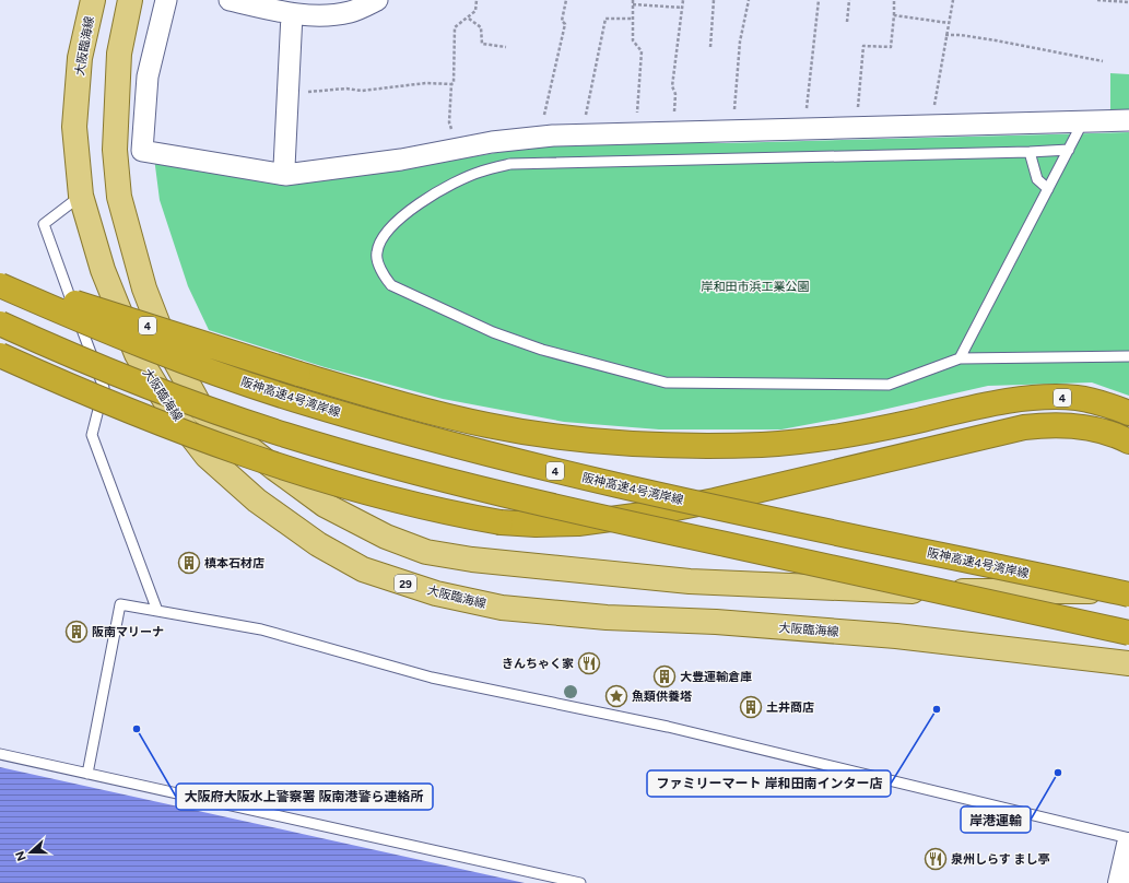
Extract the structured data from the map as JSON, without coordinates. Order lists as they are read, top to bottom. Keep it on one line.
{"streets":{"highway":["4","阪神高速4号湾岸線"],"main road":["大阪臨海線","29"]},"crossings":[["大阪臨海線","阪神高速4号湾岸線"]],"parks":["岸和田市浜工業公園"],"places":{"building":["槙本石材店","阪南マリーナ","大豊運輸倉庫","土井商店"],"restaurant":["きんちゃく家","泉州しらす まし亭"],"place":["魚類供養塔"],"other":["ファミリーマート 岸和田南インター店","大阪府大阪水上警察署 阪南港警ら連絡所","岸港運輸"]},"north":"left"}
